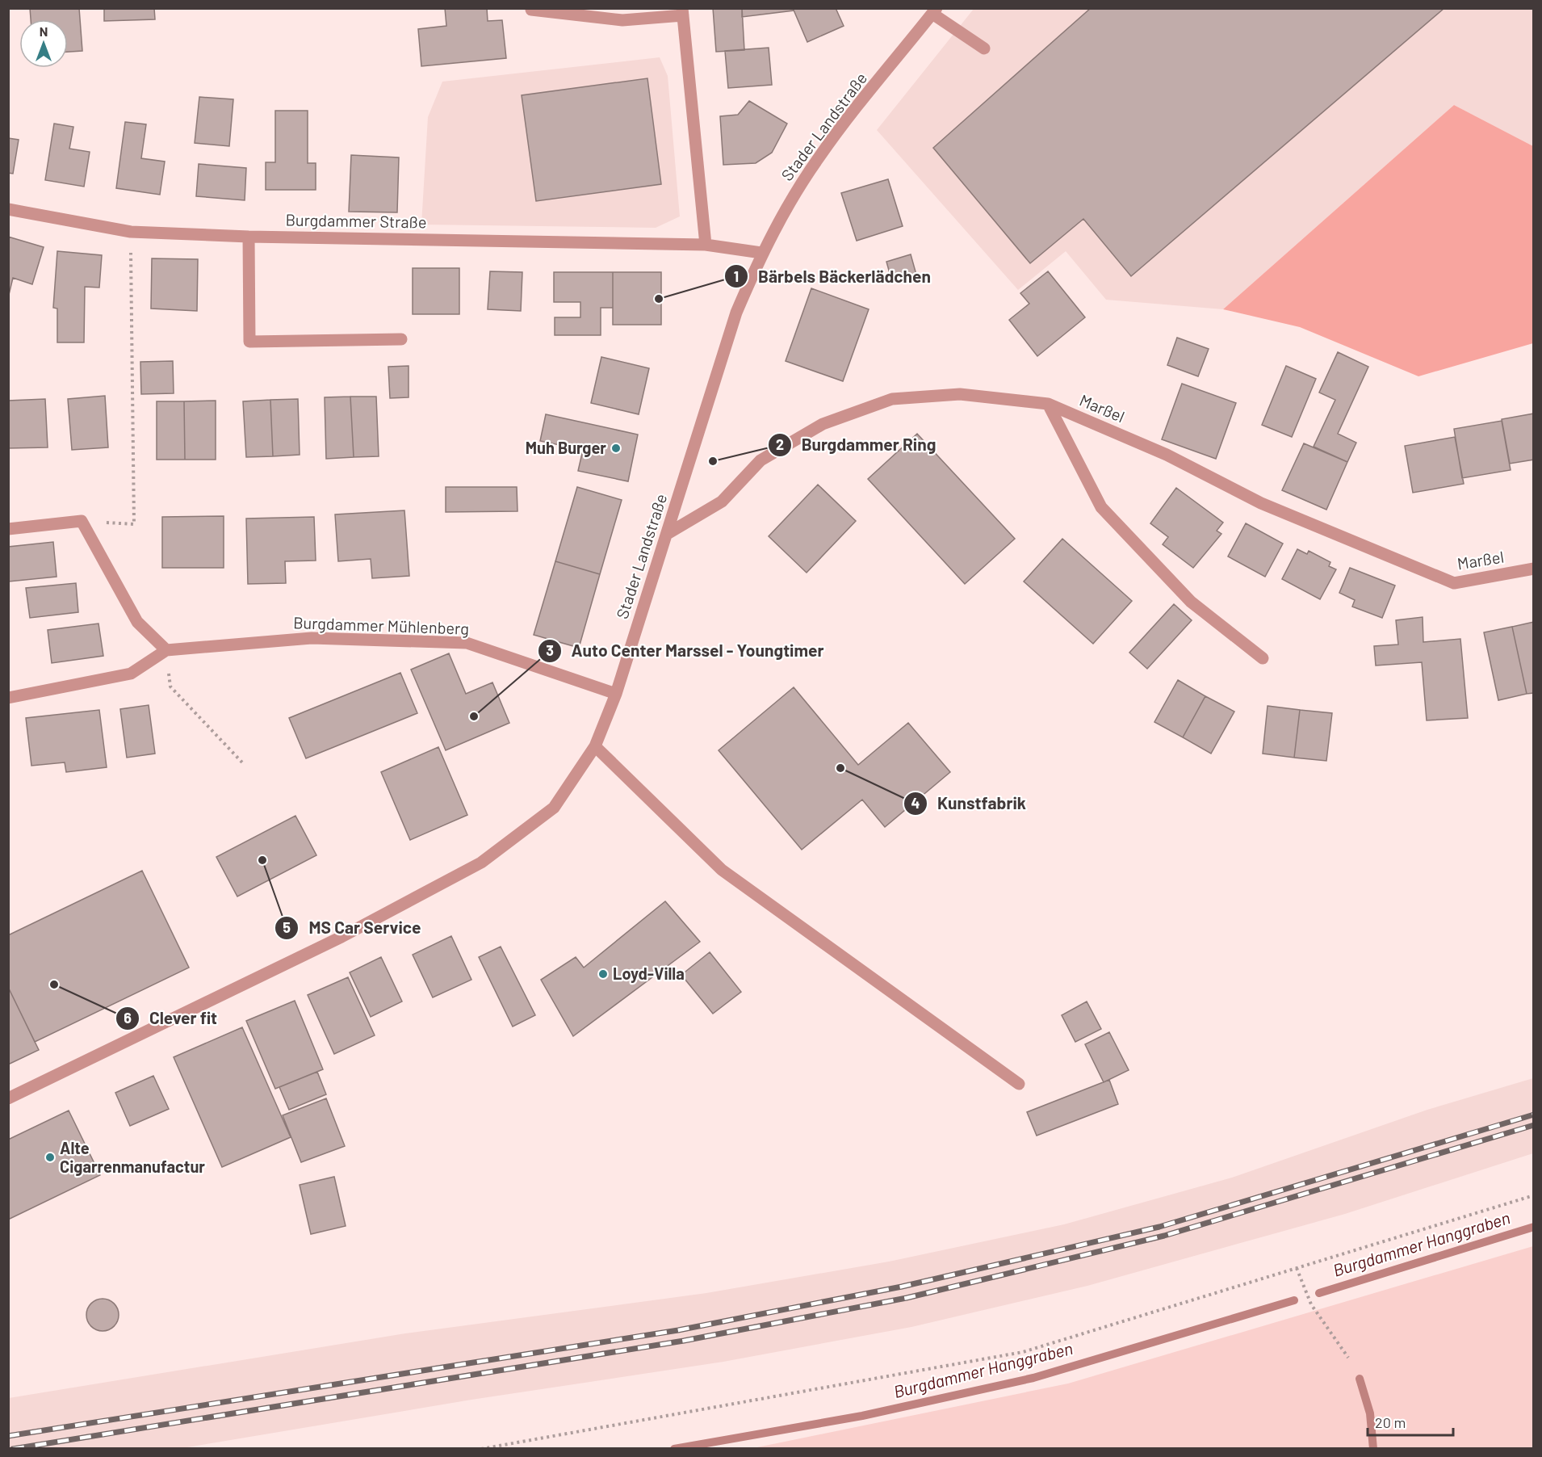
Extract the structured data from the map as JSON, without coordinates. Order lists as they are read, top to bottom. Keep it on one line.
{"streets":{"street":["Stader Landstraße","Burgdammer Straße","Marßel","Burgdammer Mühlenberg"]},"crossings":[["Stader Landstraße","Burgdammer Straße"],["Stader Landstraße","Marßel"],["Stader Landstraße","Burgdammer Mühlenberg"]],"water":["Burgdammer Hanggraben"],"places":["Bärbels Bäckerlädchen","Muh Burger","Burgdammer Ring","Auto Center Marssel - Youngtimer","Kunstfabrik","MS Car Service","Loyd-Villa","Clever fit","Alte Cigarrenmanufactur"],"scale_bar":"20 m","north":"top"}
